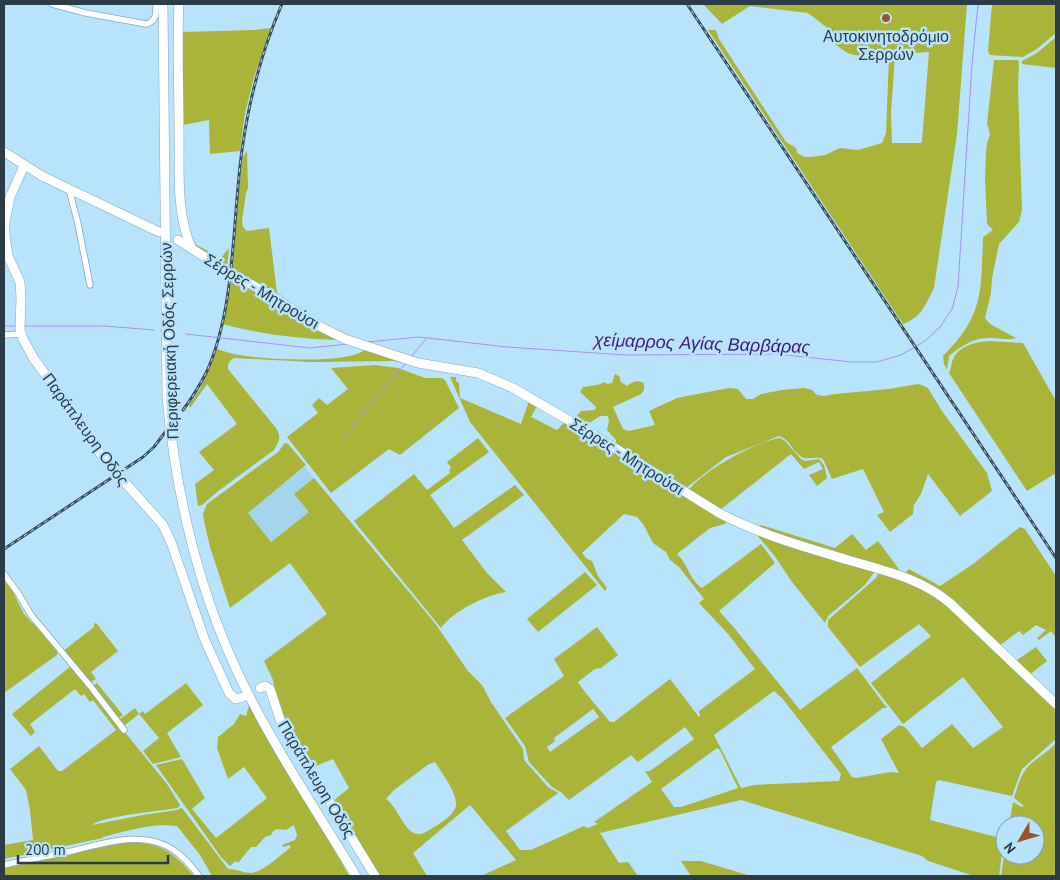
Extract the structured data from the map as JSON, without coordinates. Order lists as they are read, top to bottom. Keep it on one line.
{"streets":{"street":["Σέρρες - Μητρούσι","Περιφερειακή Οδός Σερρών","Παράπλευρη Οδός"]},"water":["χείμαρρος Αγίας Βαρβάρας"],"places":["Αυτοκινητοδρόμιο Σερρών"],"scale_bar":"200 m","north":"bottom left"}
